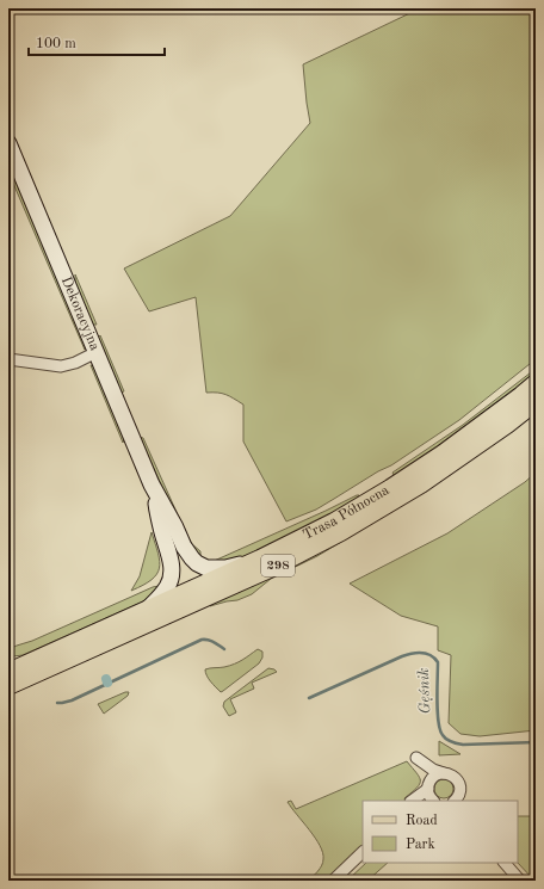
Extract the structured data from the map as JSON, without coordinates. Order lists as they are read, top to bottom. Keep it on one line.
{"streets":{"main road":["Trasa Północna","298"],"street":["Dekoracyjna"]},"crossings":[["Dekoracyjna","Trasa Północna"]],"water":["Gęśnik"],"legend":["Road","Park"],"scale_bar":"100 m"}
